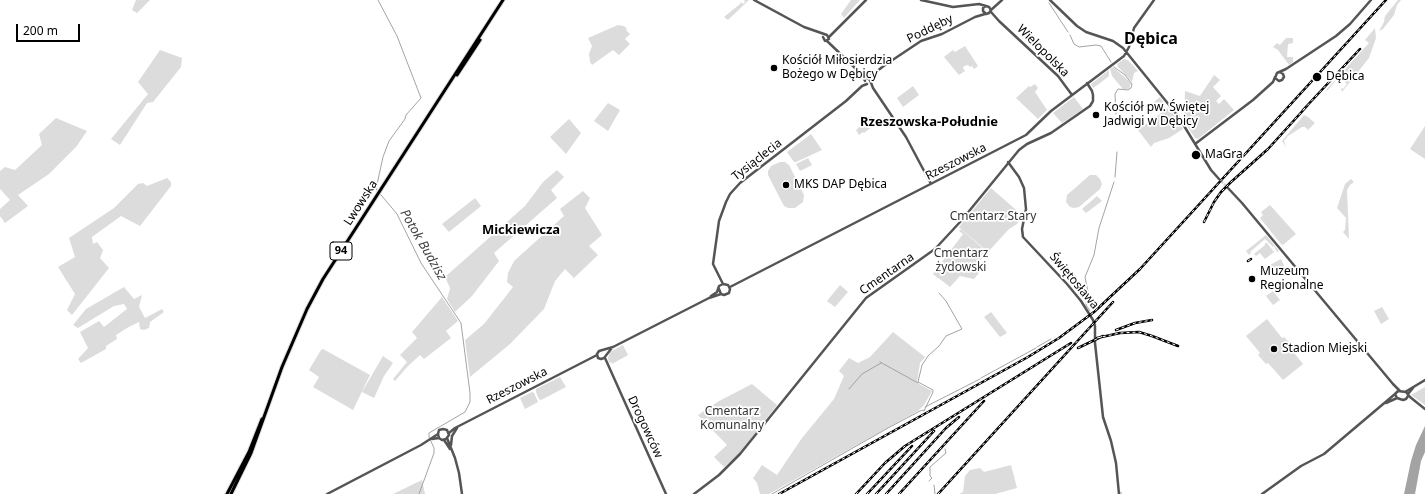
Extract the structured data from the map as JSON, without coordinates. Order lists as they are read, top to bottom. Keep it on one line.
{"streets":{"main road":["Lwowska","94"],"street":["Poddęby","Wielopolska","Tysiąclecia","Rzeszowska","Cmentarna","Świętosława","Drogowców"]},"crossings":[["Poddęby","Wielopolska"],["Poddęby","Tysiąclecia"],["Wielopolska","Rzeszowska"],["Tysiąclecia","Rzeszowska"],["Rzeszowska","Cmentarna"],["Rzeszowska","Drogowców"],["Lwowska","94"],["Cmentarna","Świętosława"]],"districts":["Dębica","Rzeszowska-Południe","Mickiewicza"],"water":["Potok Budzisz"],"parks":["Cmentarz Stary","Cmentarz żydowski","Cmentarz Komunalny"],"places":["Kościół Miłosierdzia Bożego w Dębicy","Dębica","Kościół pw. Świętej Jadwigi w Dębicy","MaGra","MKS DAP Dębica","Muzeum Regionalne","Stadion Miejski"],"scale_bar":"200 m"}
